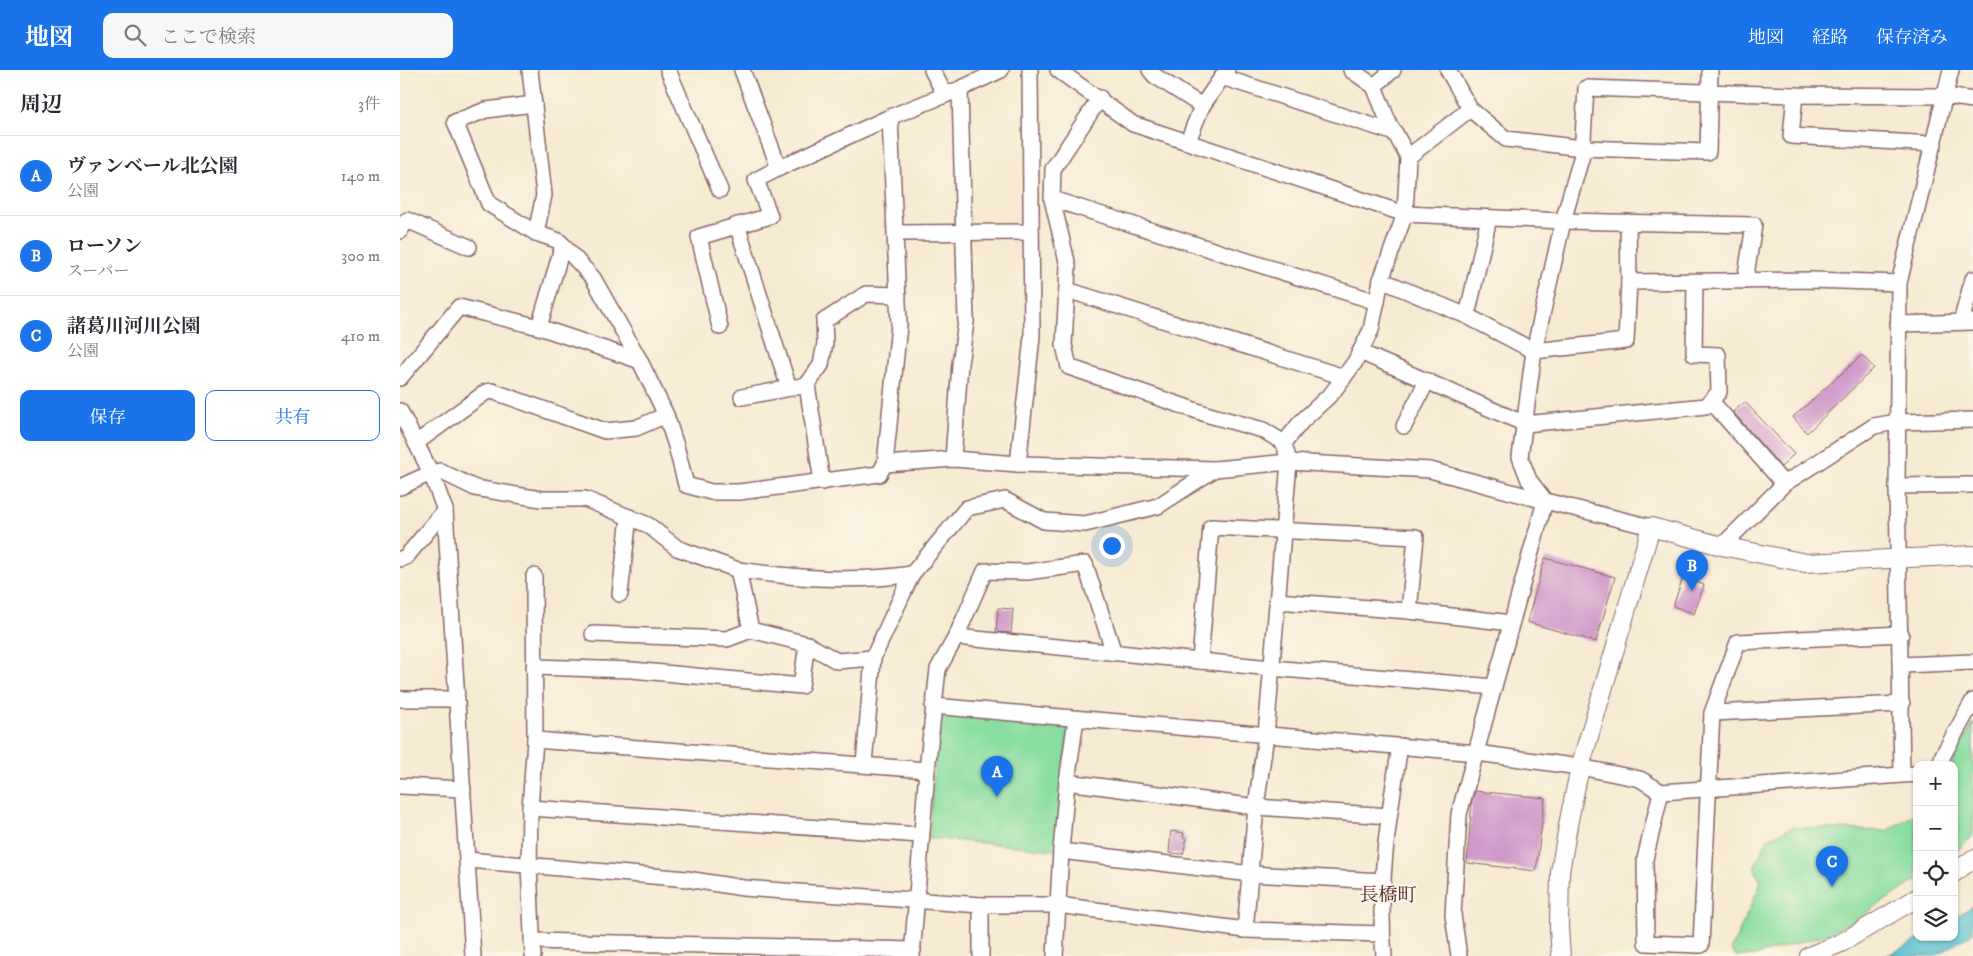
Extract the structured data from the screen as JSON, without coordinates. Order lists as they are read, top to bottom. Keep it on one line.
{"districts":["長橋町"],"page":{"header":"地図","search":"ここで検索","nav":["地図","経路","保存済み"],"heading":["周辺","3件"],"list":[{"mark":"A","name":"ヴァンベール北公園","note":"公園","value":"140 m"},{"mark":"B","name":"ローソン","note":"スーパー","value":"300 m"},{"mark":"C","name":"諸葛川河川公園","note":"公園","value":"410 m"}],"buttons":["保存","共有"],"pins":["B","A","C"],"map_buttons":["+","−"]}}
